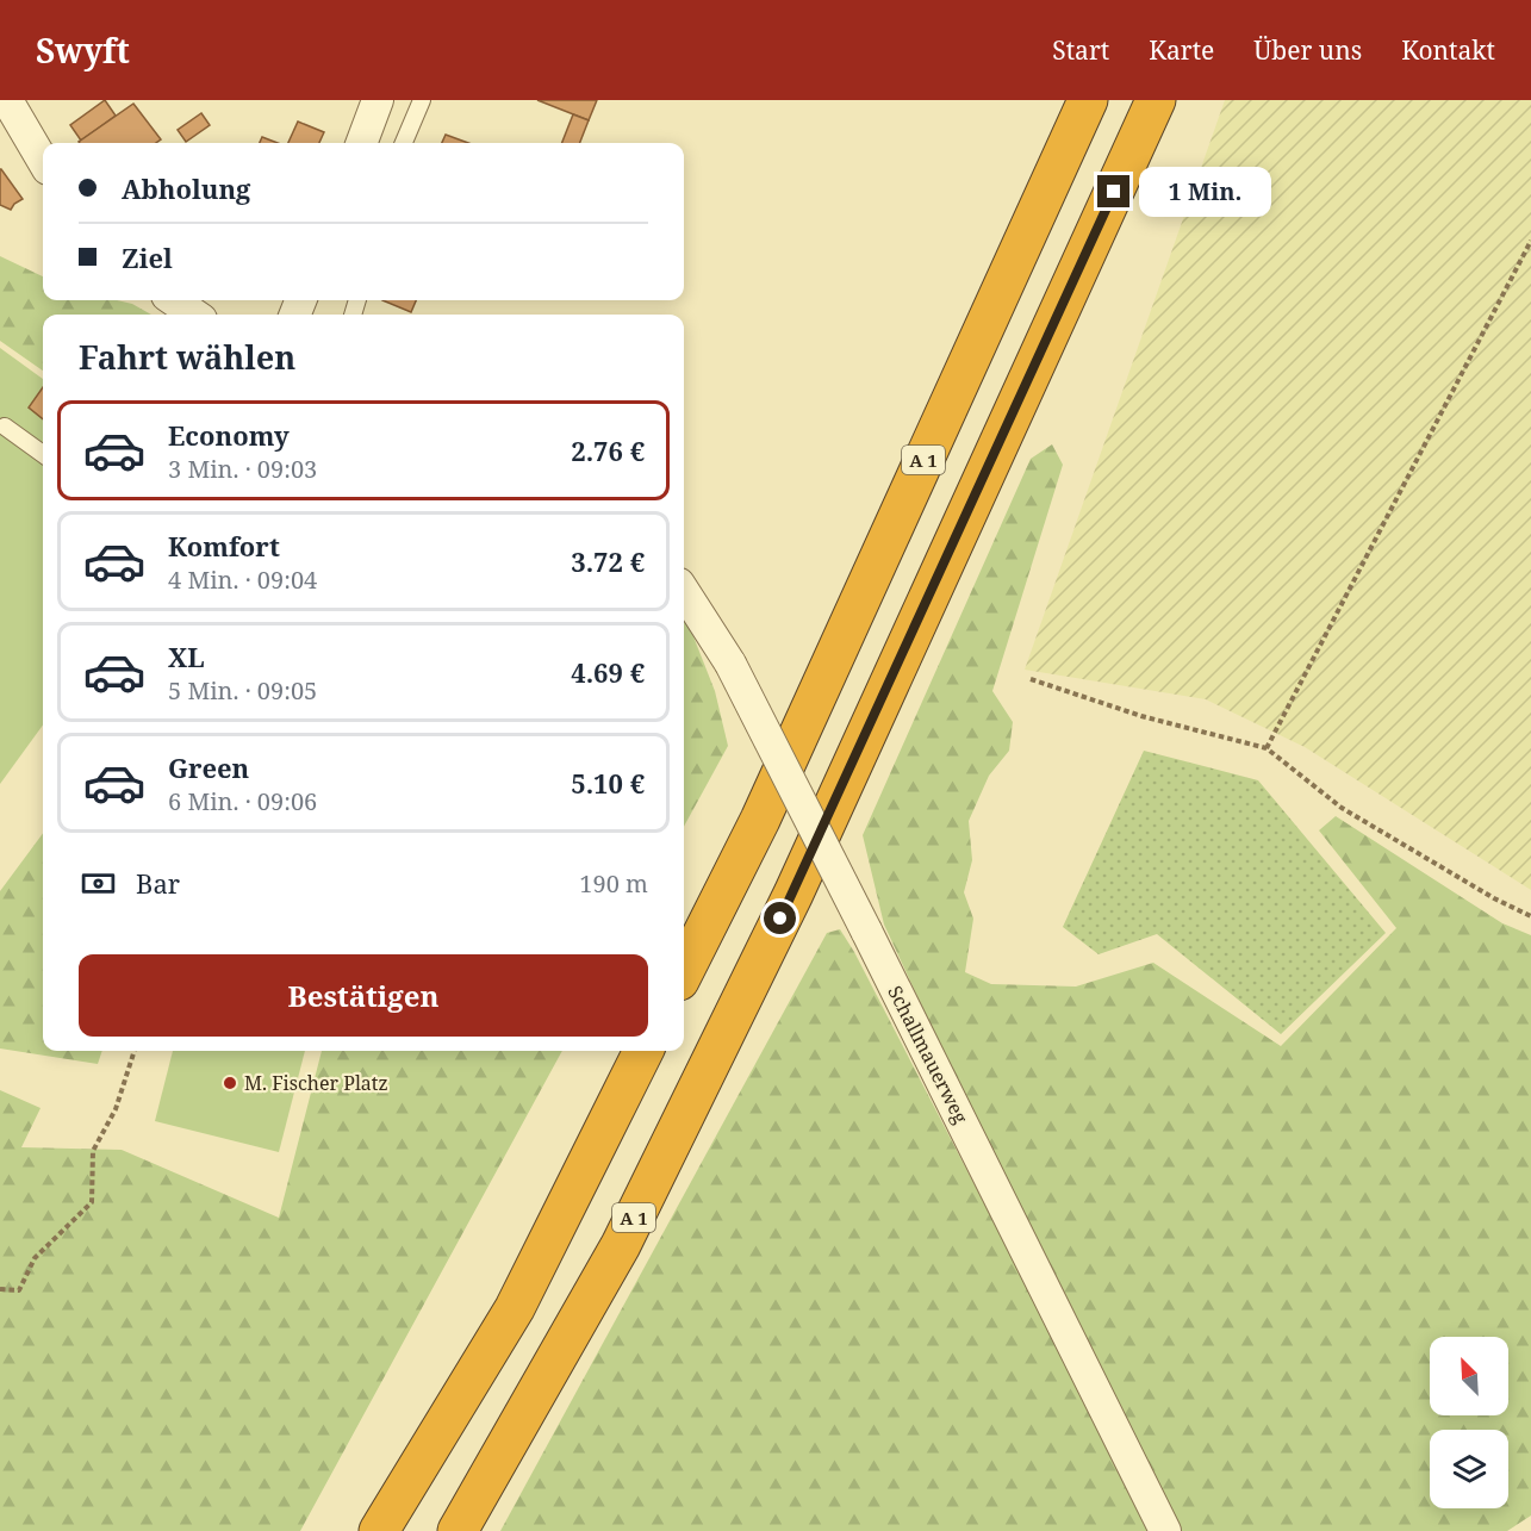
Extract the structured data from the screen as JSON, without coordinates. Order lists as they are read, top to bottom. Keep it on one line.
{"streets":{"highway":["A 1"],"street":["Schallmauerweg"]},"places":["M. Fischer Platz"],"north":"top left","page":{"header":"Swyft","nav":["Start","Karte","Über uns","Kontakt"],"banner":["Abholung","Ziel"],"bubble":"1 Min.","heading":"Fahrt wählen","list":[{"name":"Economy","note":"3 Min. · 09:03","value":"2.76 €"},{"name":"Komfort","note":"4 Min. · 09:04","value":"3.72 €"},{"name":"XL","note":"5 Min. · 09:05","value":"4.69 €"},{"name":"Green","note":"6 Min. · 09:06","value":"5.10 €"}],"pay":["Bar","190 m"],"buttons":"Bestätigen"}}
